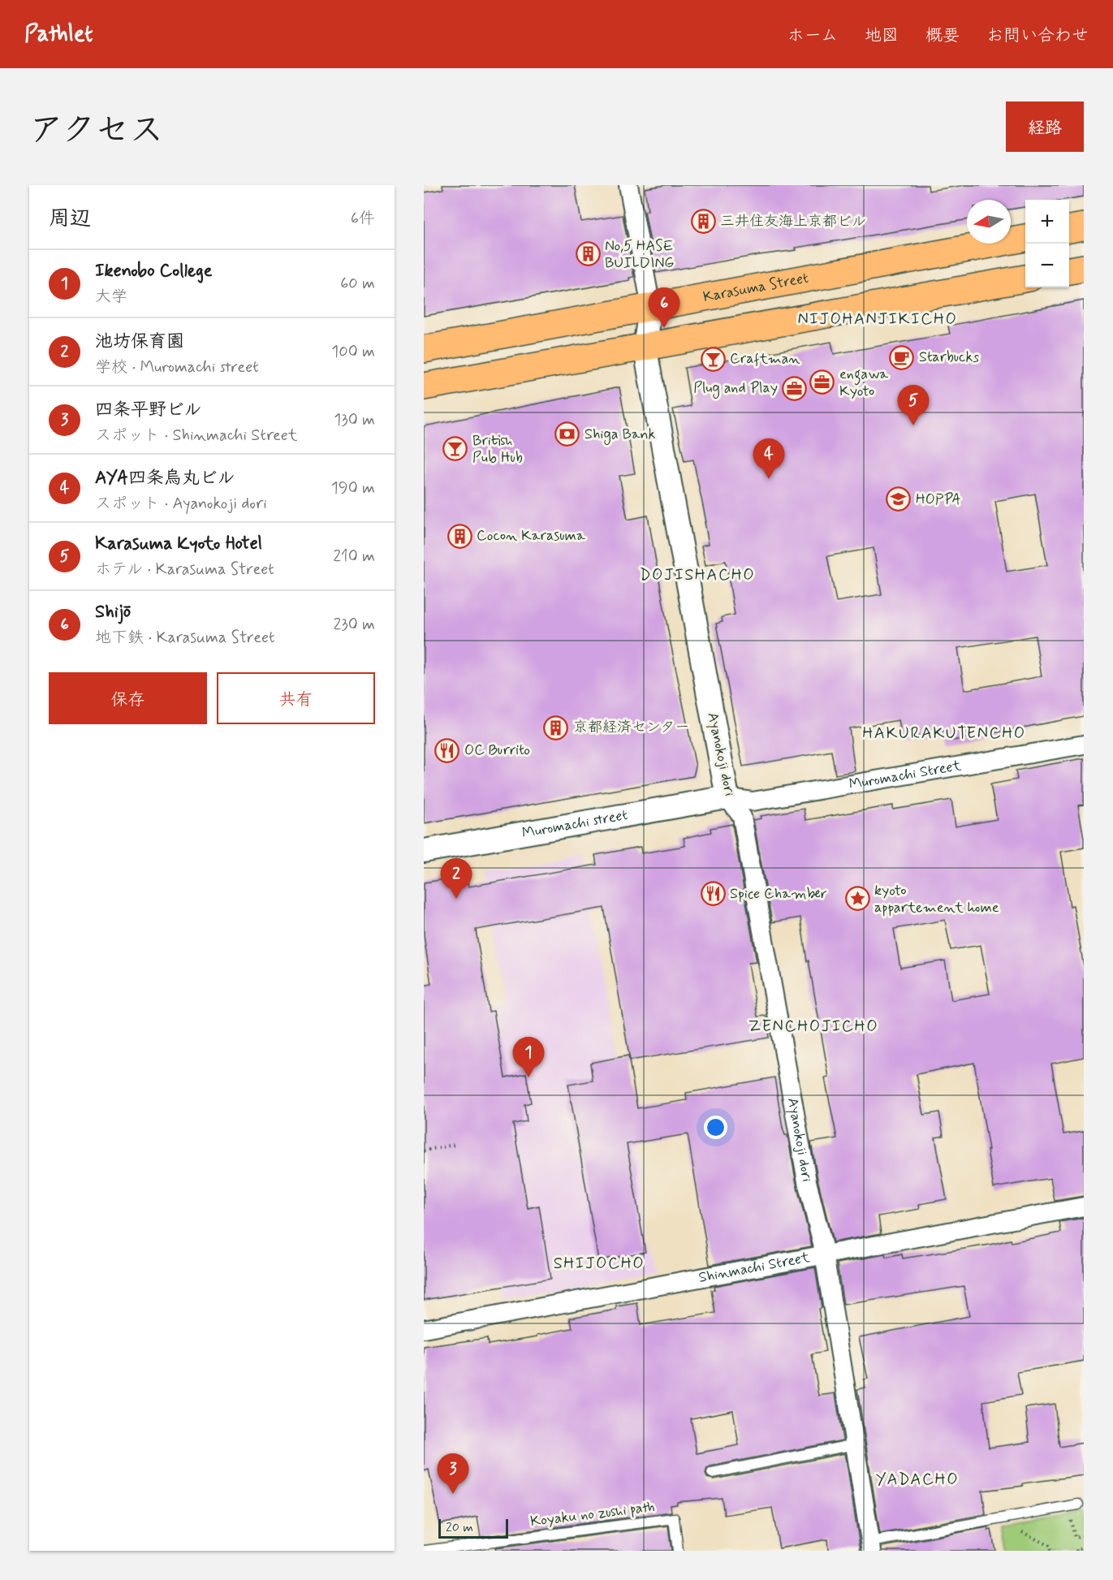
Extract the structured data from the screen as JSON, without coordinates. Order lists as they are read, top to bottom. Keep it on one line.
{"streets":{"highway":["Karasuma Street"],"street":["Ayanokoji dori","Muromachi Street","Muromachi street","Shinmachi Street"],"lane":["Koyaku no zushi path"]},"crossings":[["Karasuma Street","Ayanokoji dori"],["Ayanokoji dori","Muromachi Street"],["Ayanokoji dori","Muromachi street"],["Ayanokoji dori","Shinmachi Street"],["Muromachi Street","Muromachi street"]],"districts":["NIJOHANJIKICHO","DOJISHACHO","HAKURAKUTENCHO","ZENCHOJICHO","SHIJOCHO","YADACHO"],"places":{"building":["三井住友海上京都ビル","No,5 HASE BUILDING","Cocon Karasuma","京都経済センター"],"cafe":["Starbucks"],"bar":["Craftman","British Pub Hub"],"office":["engawa Kyoto","Plug and Play"],"bank":["Shiga Bank"],"school or university":["HOPPA"],"restaurant":["OC Burrito","Spice Chamber"],"place":["kyoto appartement home"]},"scale_bar":"20 m","north":"left","page":{"header":"Pathlet","nav":["ホーム","地図","概要","お問い合わせ"],"title":"アクセス","buttons":["経路",["保存","共有"]],"heading":["周辺","6件"],"map_buttons":["+","−"],"list":[{"mark":"1","name":"Ikenobo College","note":"大学","value":"60 m"},{"mark":"2","name":"池坊保育園","note":"学校 · Muromachi street","value":"100 m"},{"mark":"3","name":"四条平野ビル","note":"スポット · Shinmachi Street","value":"130 m"},{"mark":"4","name":"AYA四条烏丸ビル","note":"スポット · Ayanokoji dori","value":"190 m"},{"mark":"5","name":"Karasuma Kyoto Hotel","note":"ホテル · Karasuma Street","value":"210 m"},{"mark":"6","name":"Shijō","note":"地下鉄 · Karasuma Street","value":"230 m"}],"pins":["6","5","4","2","1","3"],"scale":"20 m"}}
